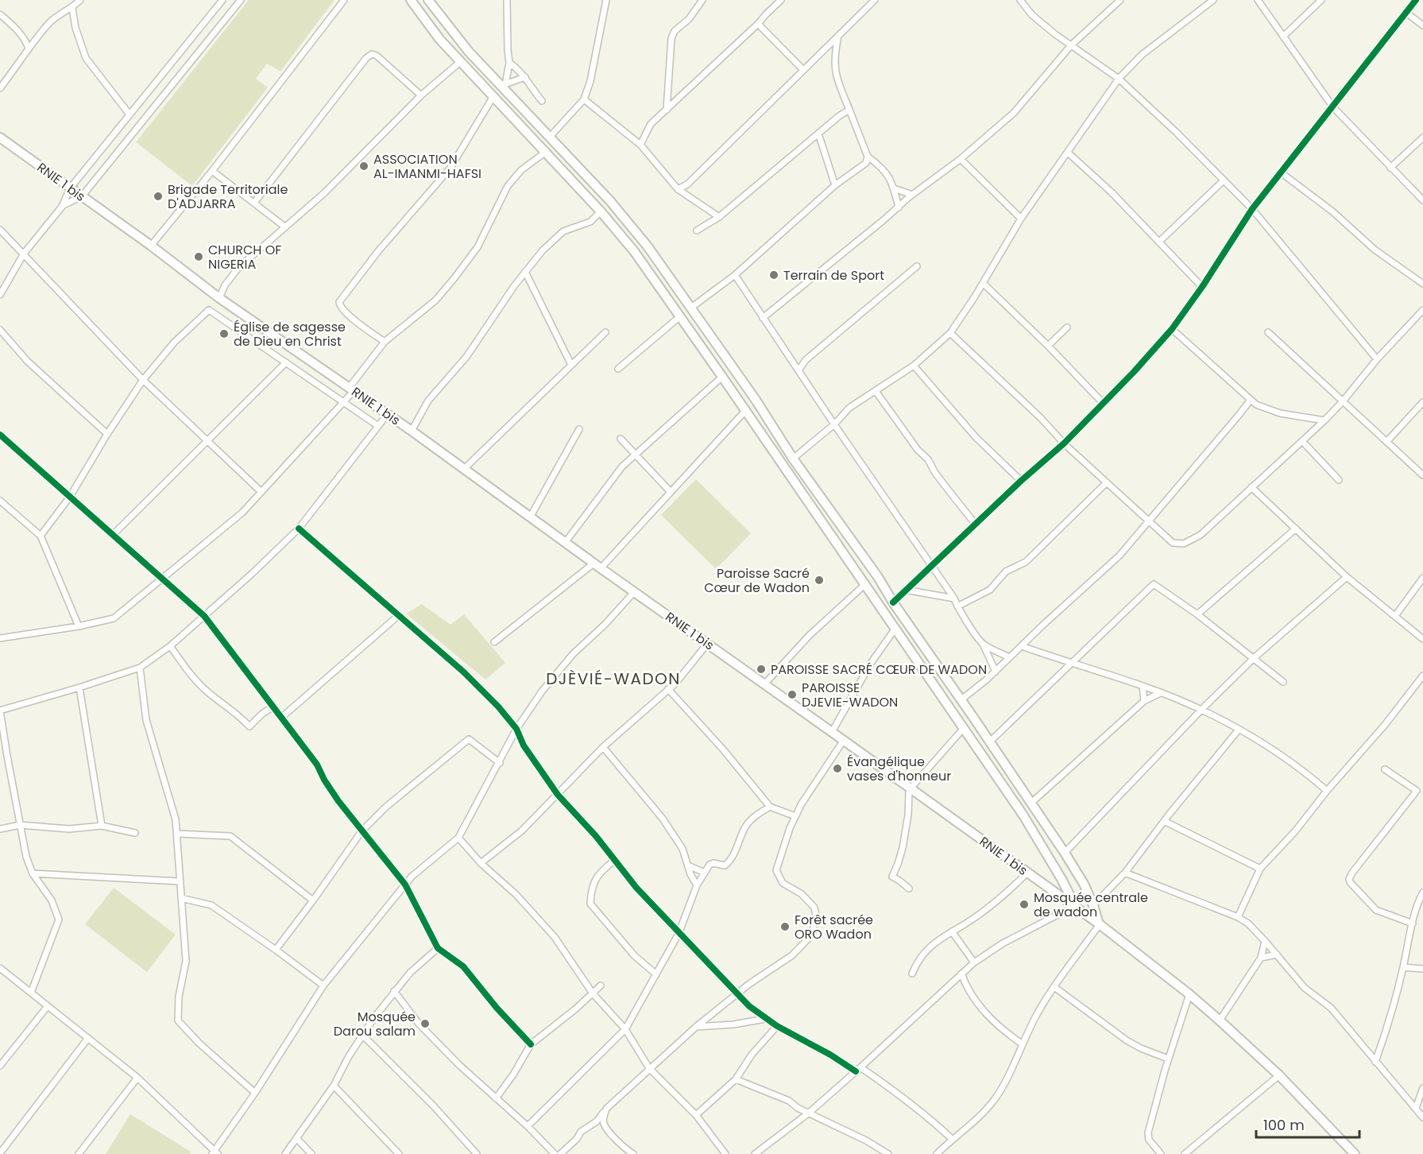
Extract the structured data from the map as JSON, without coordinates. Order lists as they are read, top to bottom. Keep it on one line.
{"streets":{"main road":["RNIE 1 bis"]},"districts":["DJÈVIÉ-WADON"],"places":["ASSOCIATION AL-IMANMI-HAFSI","Brigade Territoriale D'ADJARRA","CHURCH OF NIGERIA","Terrain de Sport","Église de sagesse de Dieu en Christ","Paroisse Sacré Cœur de Wadon","PAROISSE SACRÉ CŒUR DE WADON","PAROISSE DJEVIE-WADON","Évangélique vases d'honneur","Mosquée centrale de wadon","Forêt sacrée ORO Wadon","Mosquée Darou salam"],"scale_bar":"100 m"}
